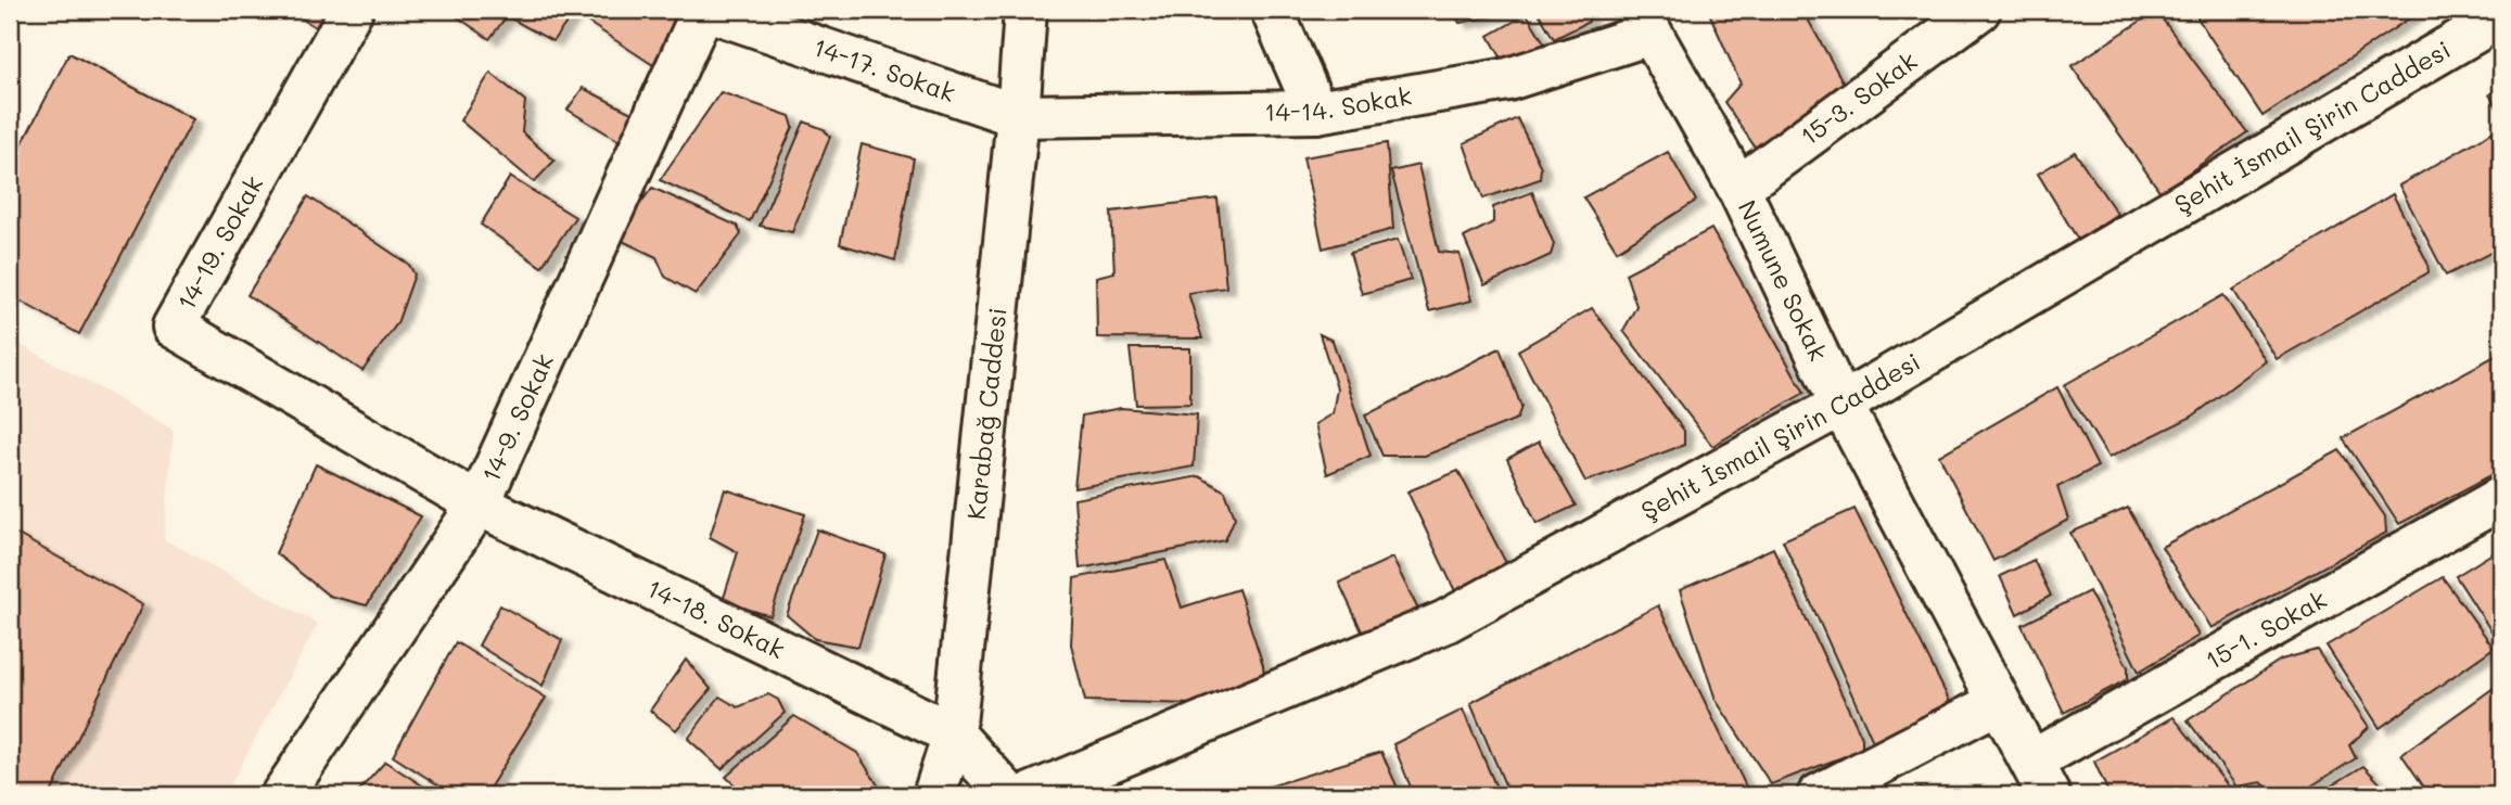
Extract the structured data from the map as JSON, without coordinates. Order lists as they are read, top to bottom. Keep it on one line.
{"streets":{"street":["14-17. Sokak","15-3. Sokak","14-14. Sokak","Şehit İsmail Şirin Caddesi","14-19. Sokak","Numune Sokak","Karabağ Caddesi","14-9. Sokak","14-18. Sokak","15-1. Sokak"]},"crossings":[["14-17. Sokak","14-14. Sokak"],["14-17. Sokak","Karabağ Caddesi"],["14-17. Sokak","14-9. Sokak"],["15-3. Sokak","Numune Sokak"],["14-14. Sokak","Numune Sokak"],["14-14. Sokak","Karabağ Caddesi"],["Şehit İsmail Şirin Caddesi","Numune Sokak"],["14-19. Sokak","14-9. Sokak"],["14-19. Sokak","14-18. Sokak"],["Numune Sokak","15-1. Sokak"],["Karabağ Caddesi","14-18. Sokak"],["14-9. Sokak","14-18. Sokak"]]}
